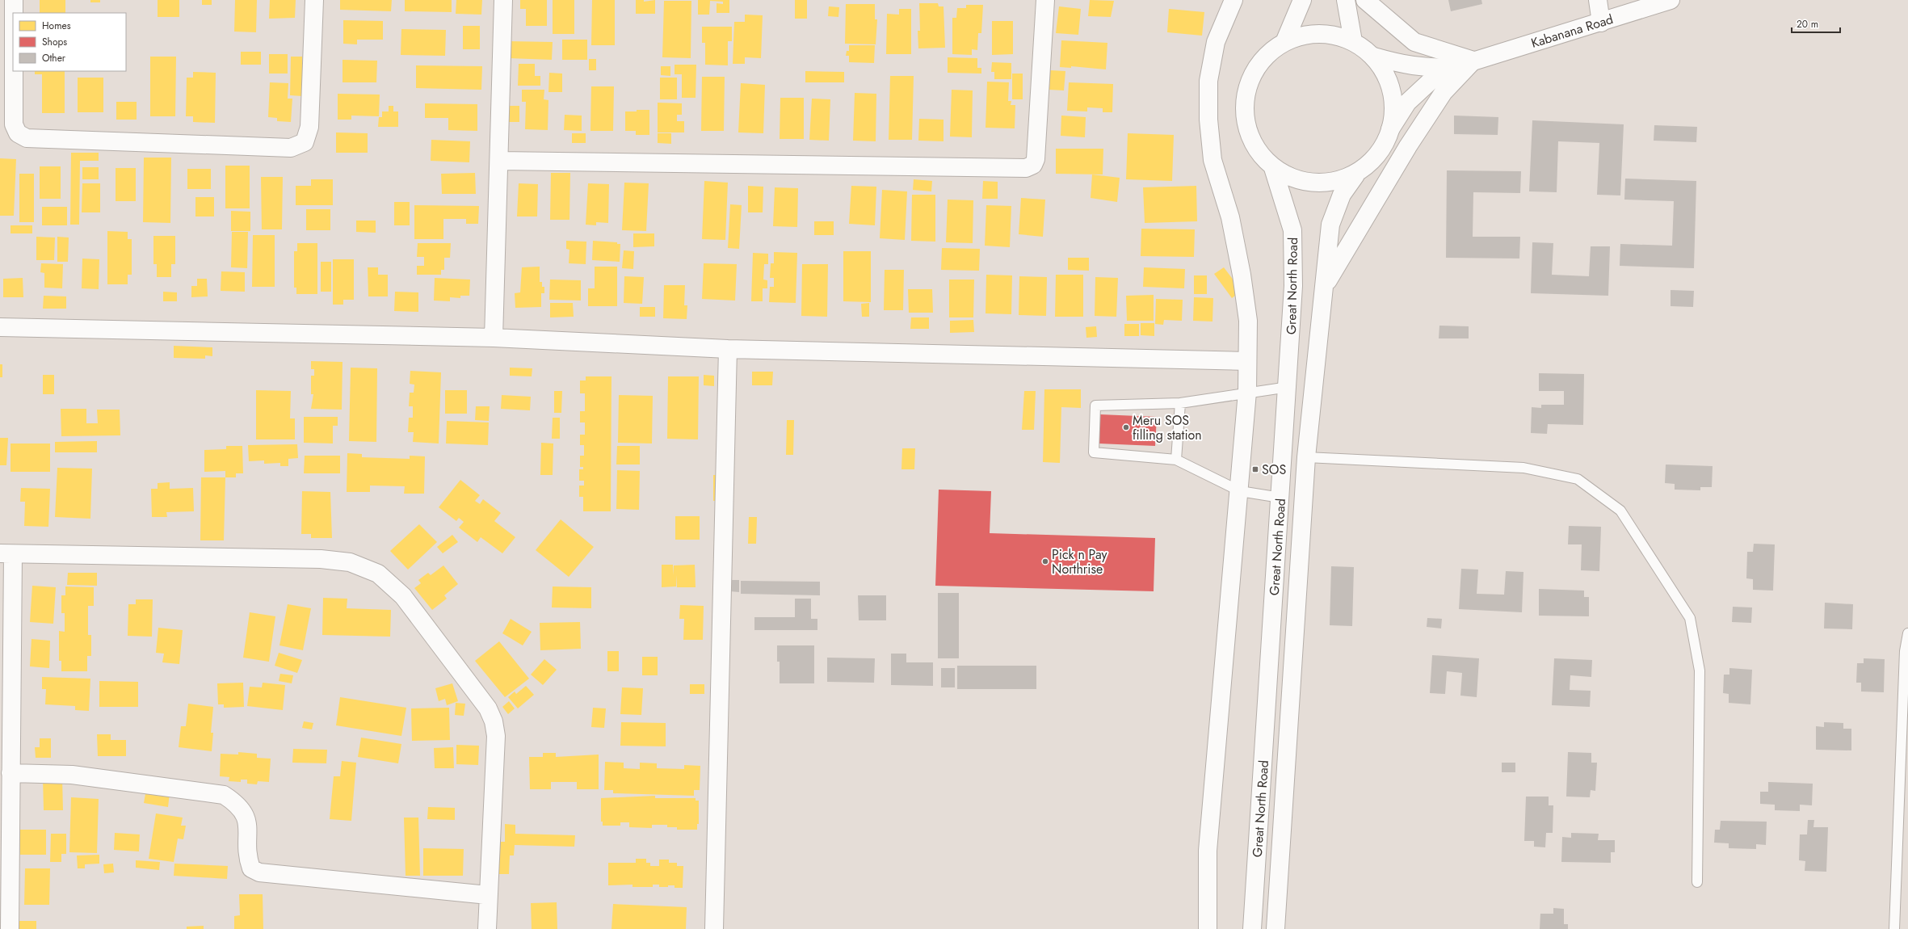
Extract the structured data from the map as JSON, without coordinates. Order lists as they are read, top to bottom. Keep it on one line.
{"streets":{"street":["Kabanana Road","Great North Road"]},"places":{"other":["Meru SOS filling station","Pick n Pay Northrise"],"transit":["SOS"]},"legend":["Homes","Shops","Other"],"scale_bar":"20 m"}
